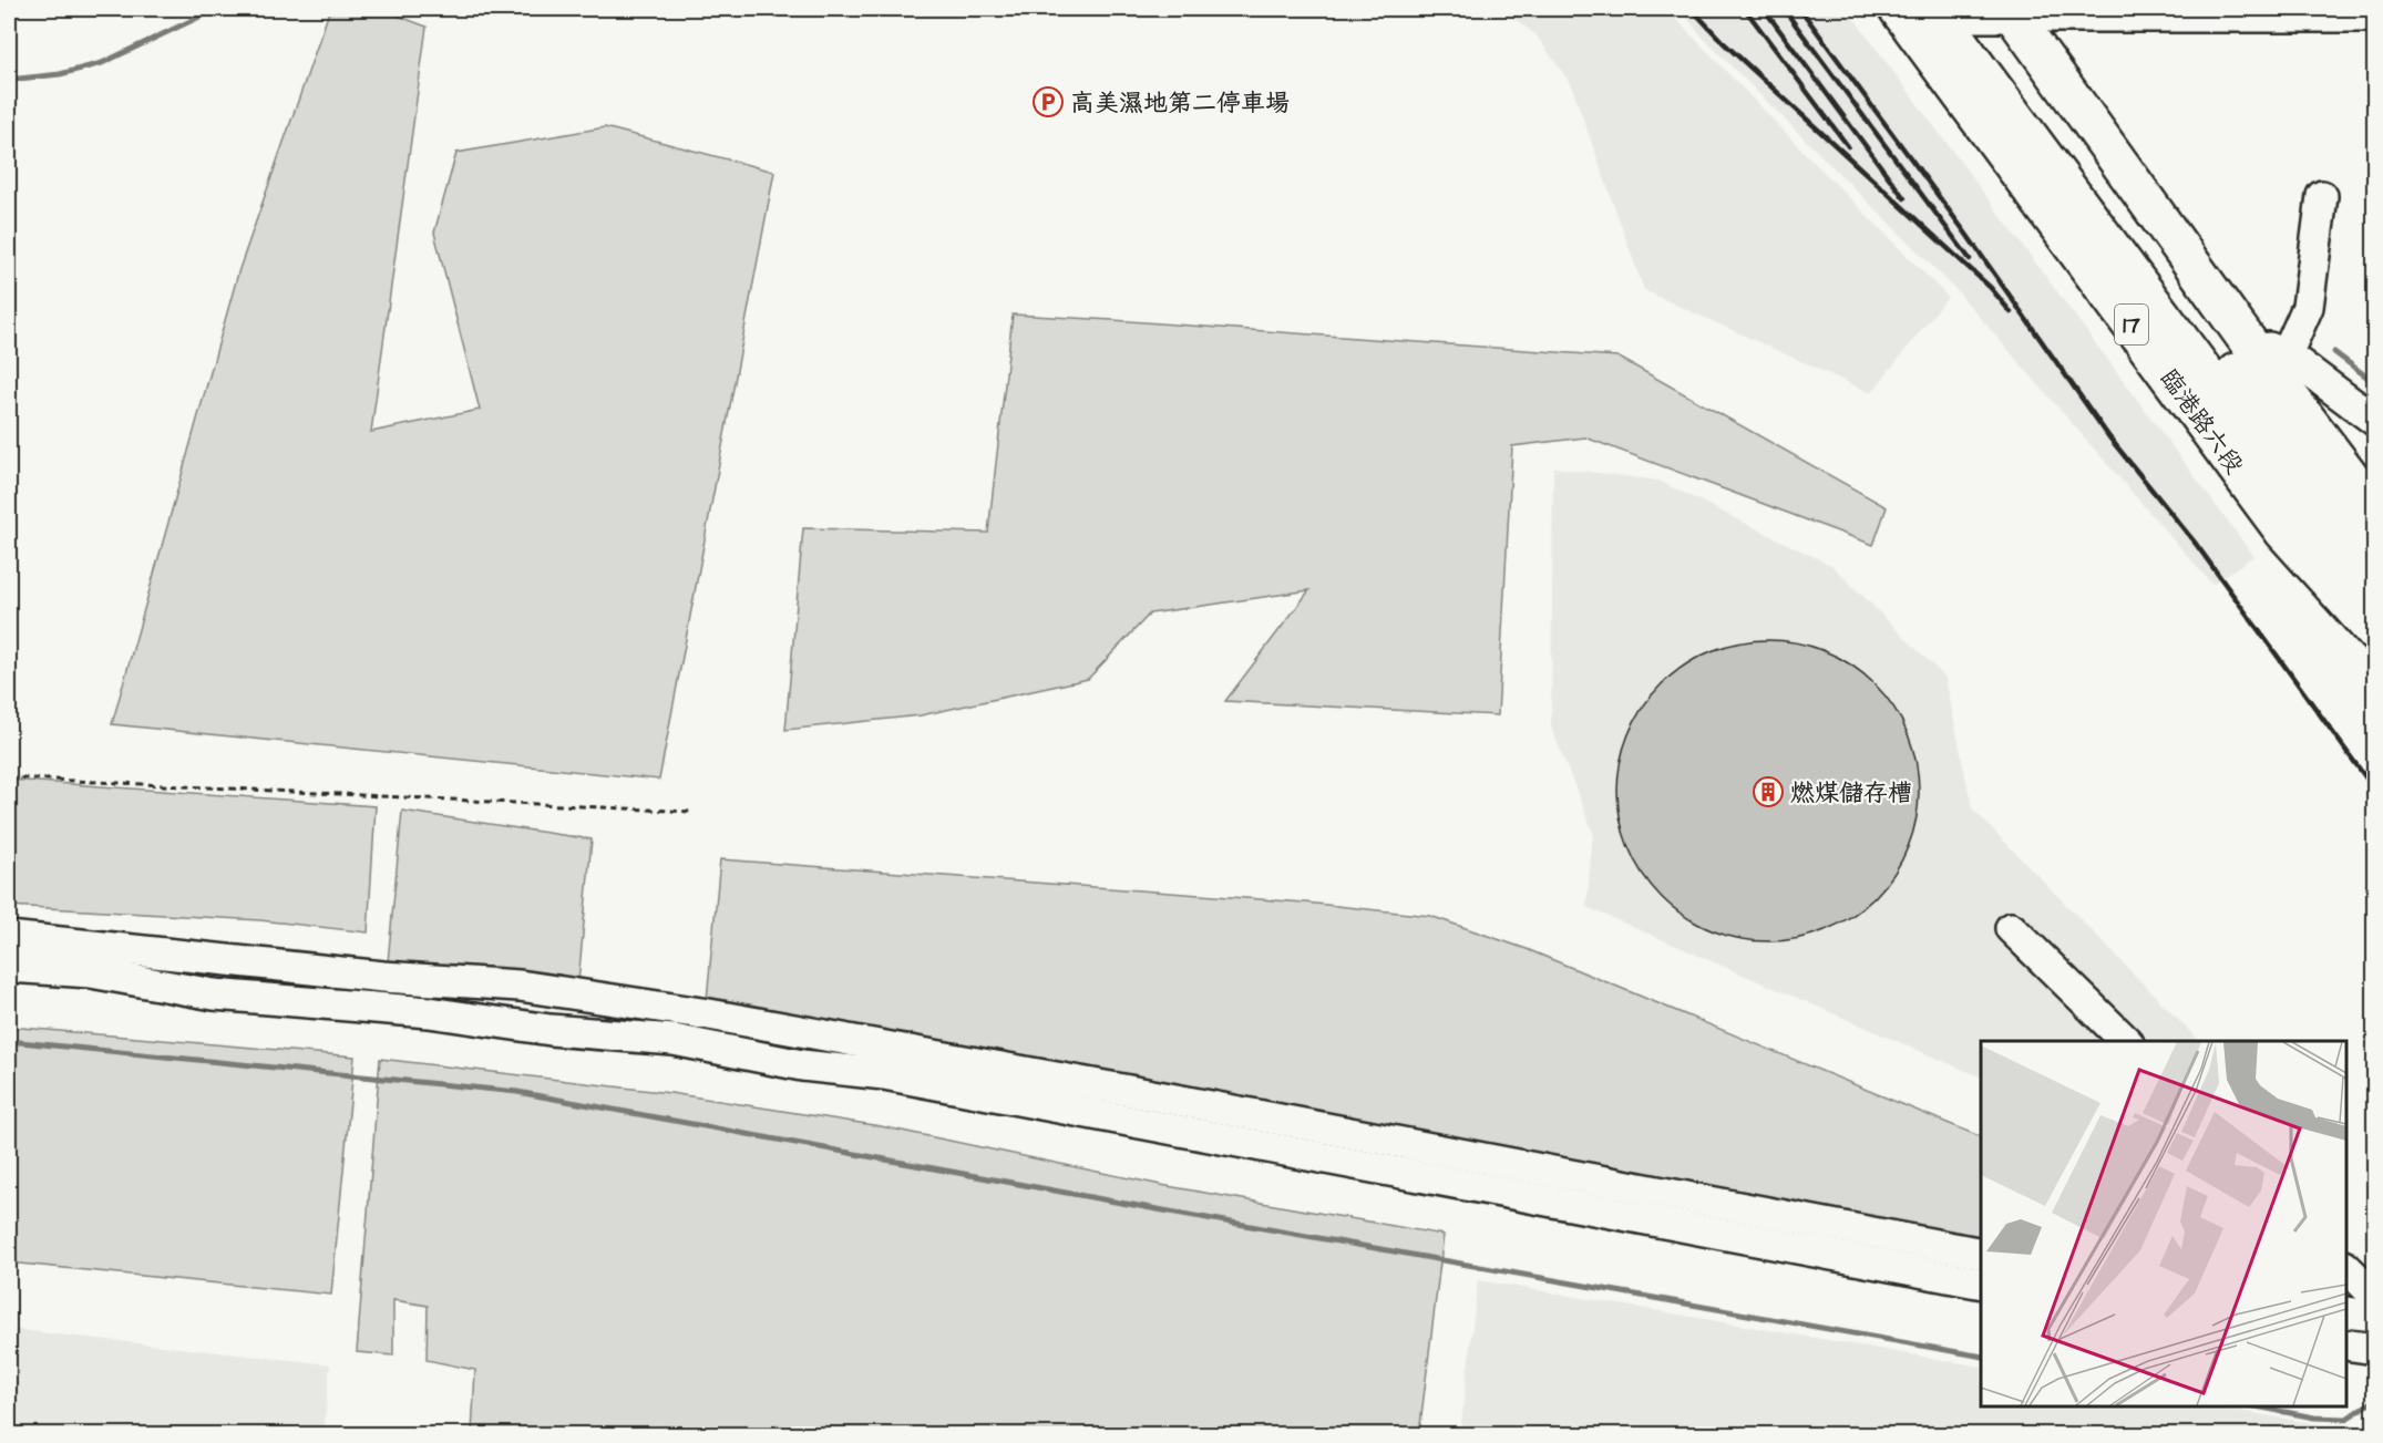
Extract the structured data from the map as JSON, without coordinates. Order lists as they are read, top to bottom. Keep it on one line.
{"streets":{"main road":["17","臨港路六段"]},"places":{"parking":["高美濕地第二停車場"],"building":["燃煤儲存槽"]}}
